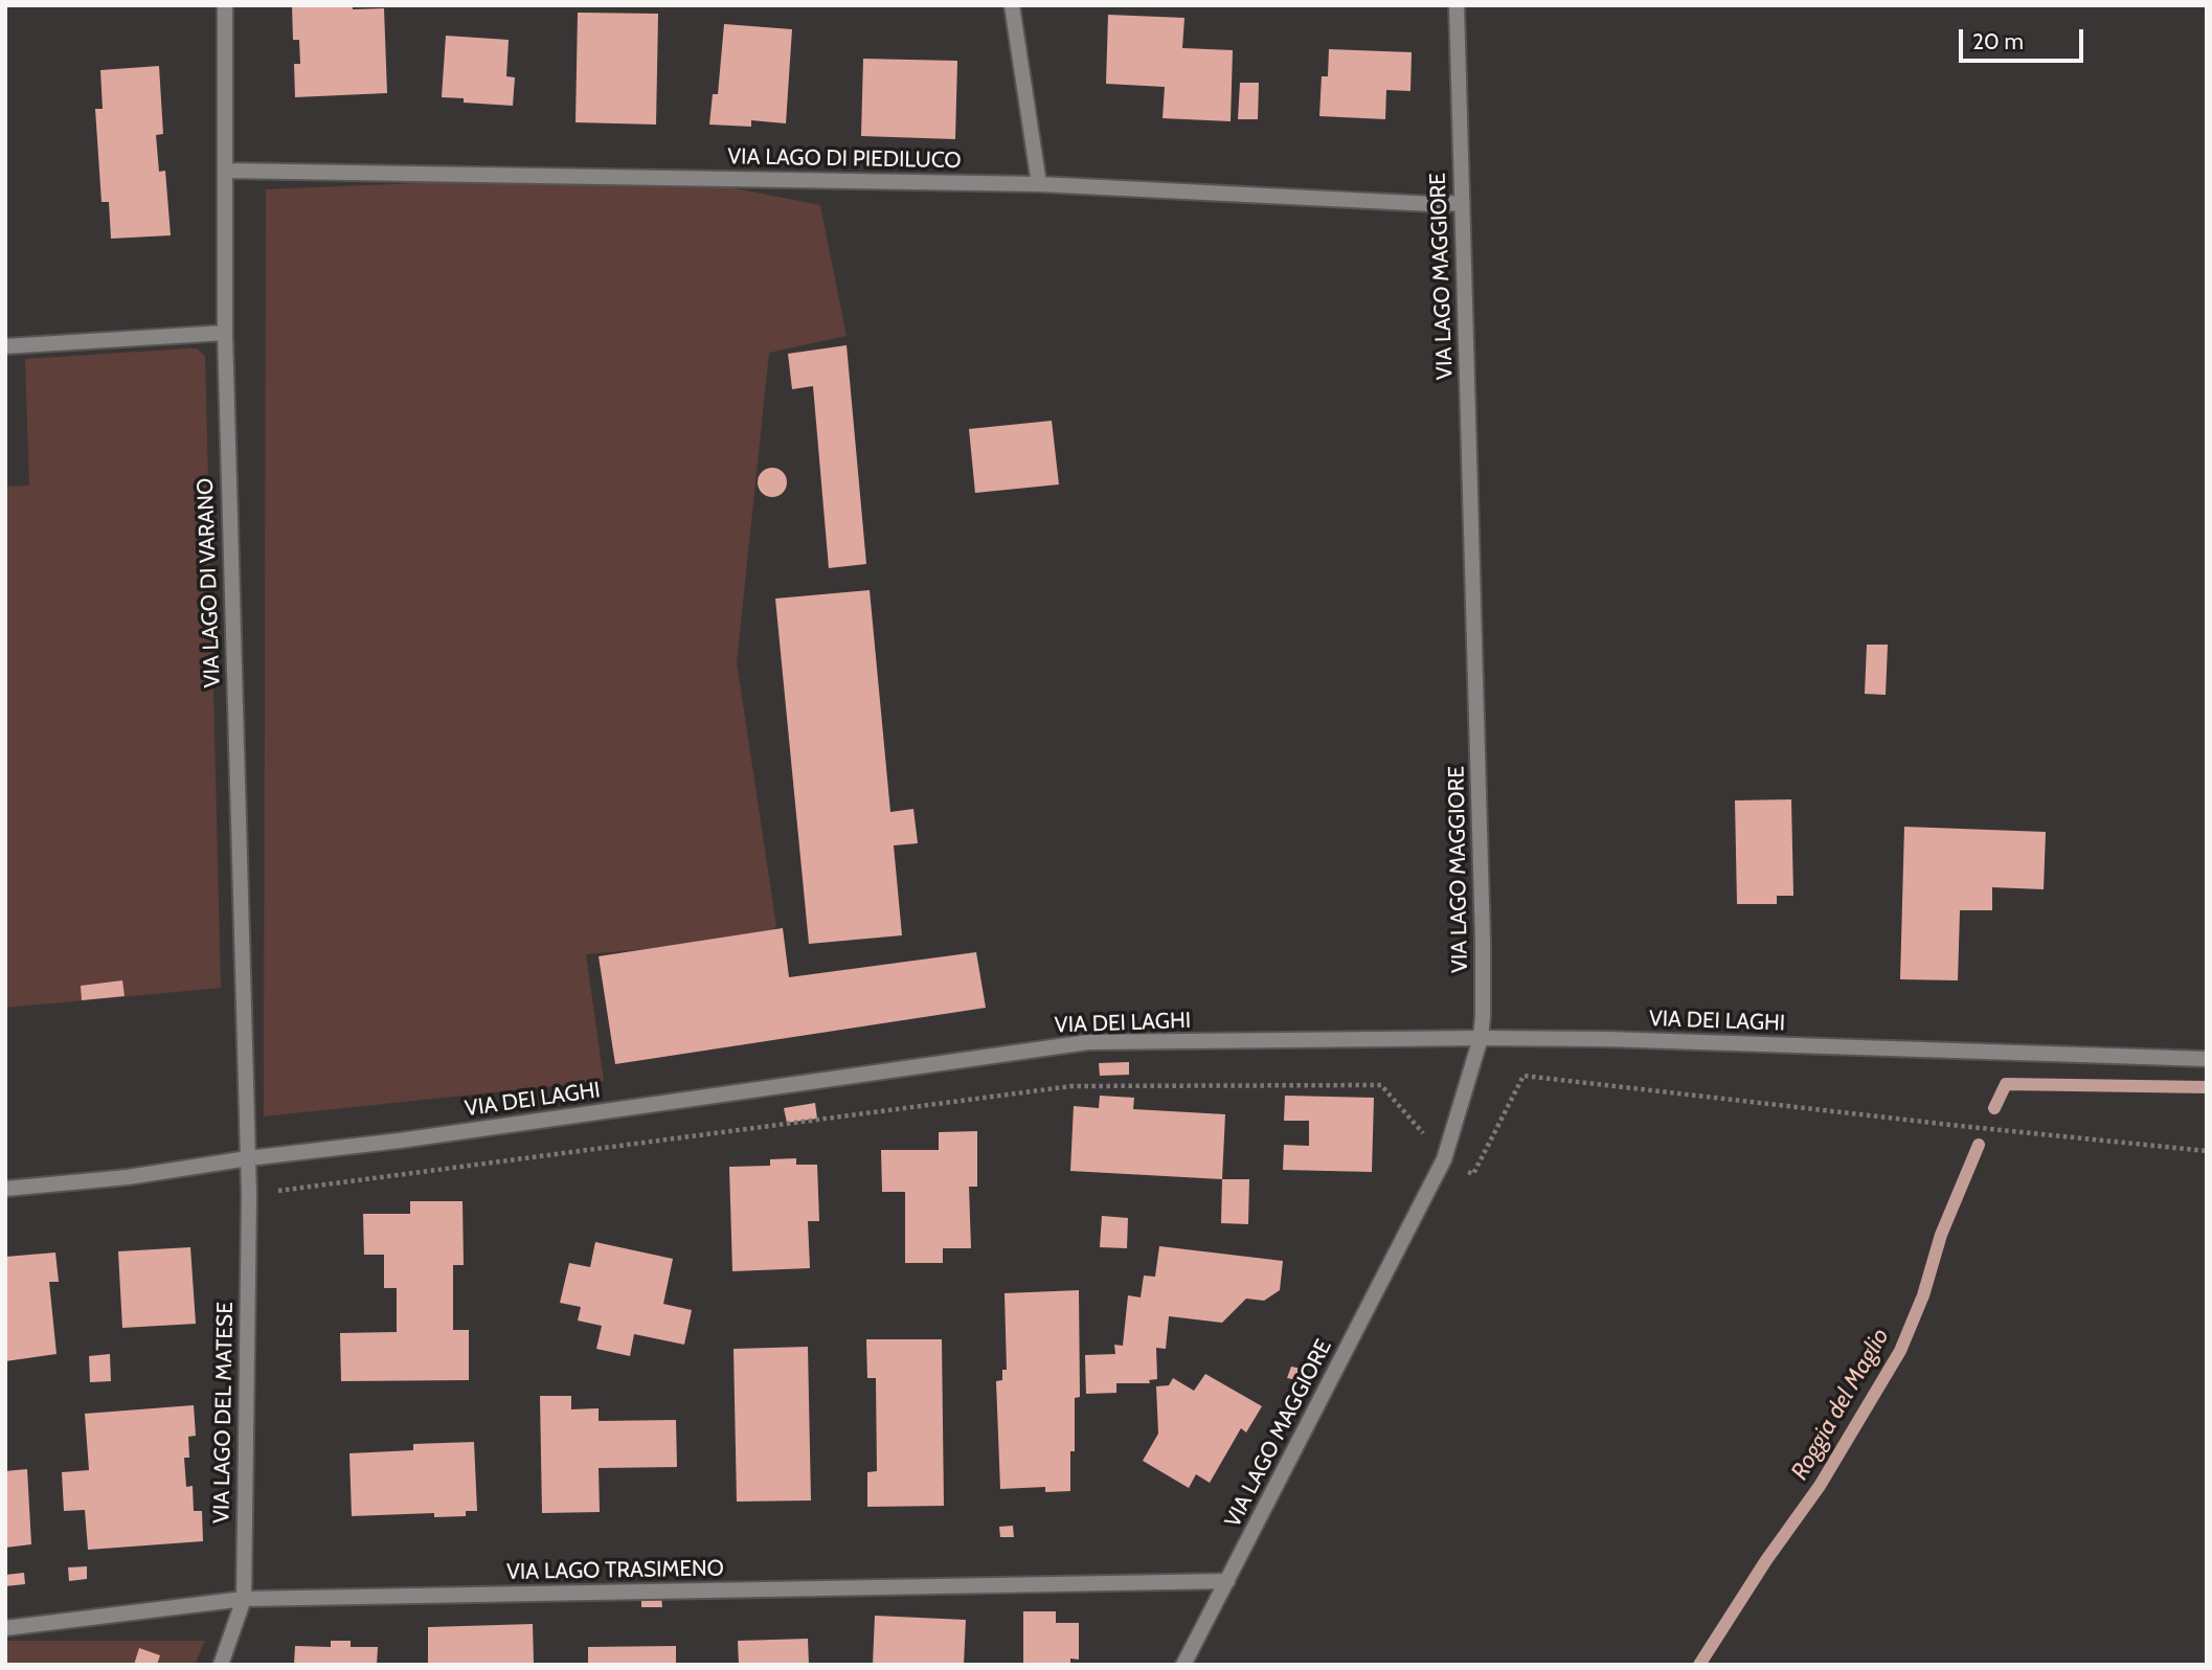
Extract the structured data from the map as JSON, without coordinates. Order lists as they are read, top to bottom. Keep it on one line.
{"streets":{"street":["VIA LAGO DI PIEDILUCO","VIA LAGO MAGGIORE","VIA LAGO DI VARANO","VIA DEI LAGHI","VIA LAGO DEL MATESE","VIA LAGO TRASIMENO"]},"crossings":[["VIA LAGO DI PIEDILUCO","VIA LAGO MAGGIORE"],["VIA LAGO DI PIEDILUCO","VIA LAGO DI VARANO"],["VIA LAGO MAGGIORE","VIA DEI LAGHI"],["VIA LAGO MAGGIORE","VIA LAGO TRASIMENO"],["VIA LAGO DI VARANO","VIA DEI LAGHI"],["VIA LAGO DI VARANO","VIA LAGO DEL MATESE"],["VIA DEI LAGHI","VIA LAGO DEL MATESE"],["VIA LAGO DEL MATESE","VIA LAGO TRASIMENO"]],"water":["Roggia del Maglio"],"scale_bar":"20 m"}
